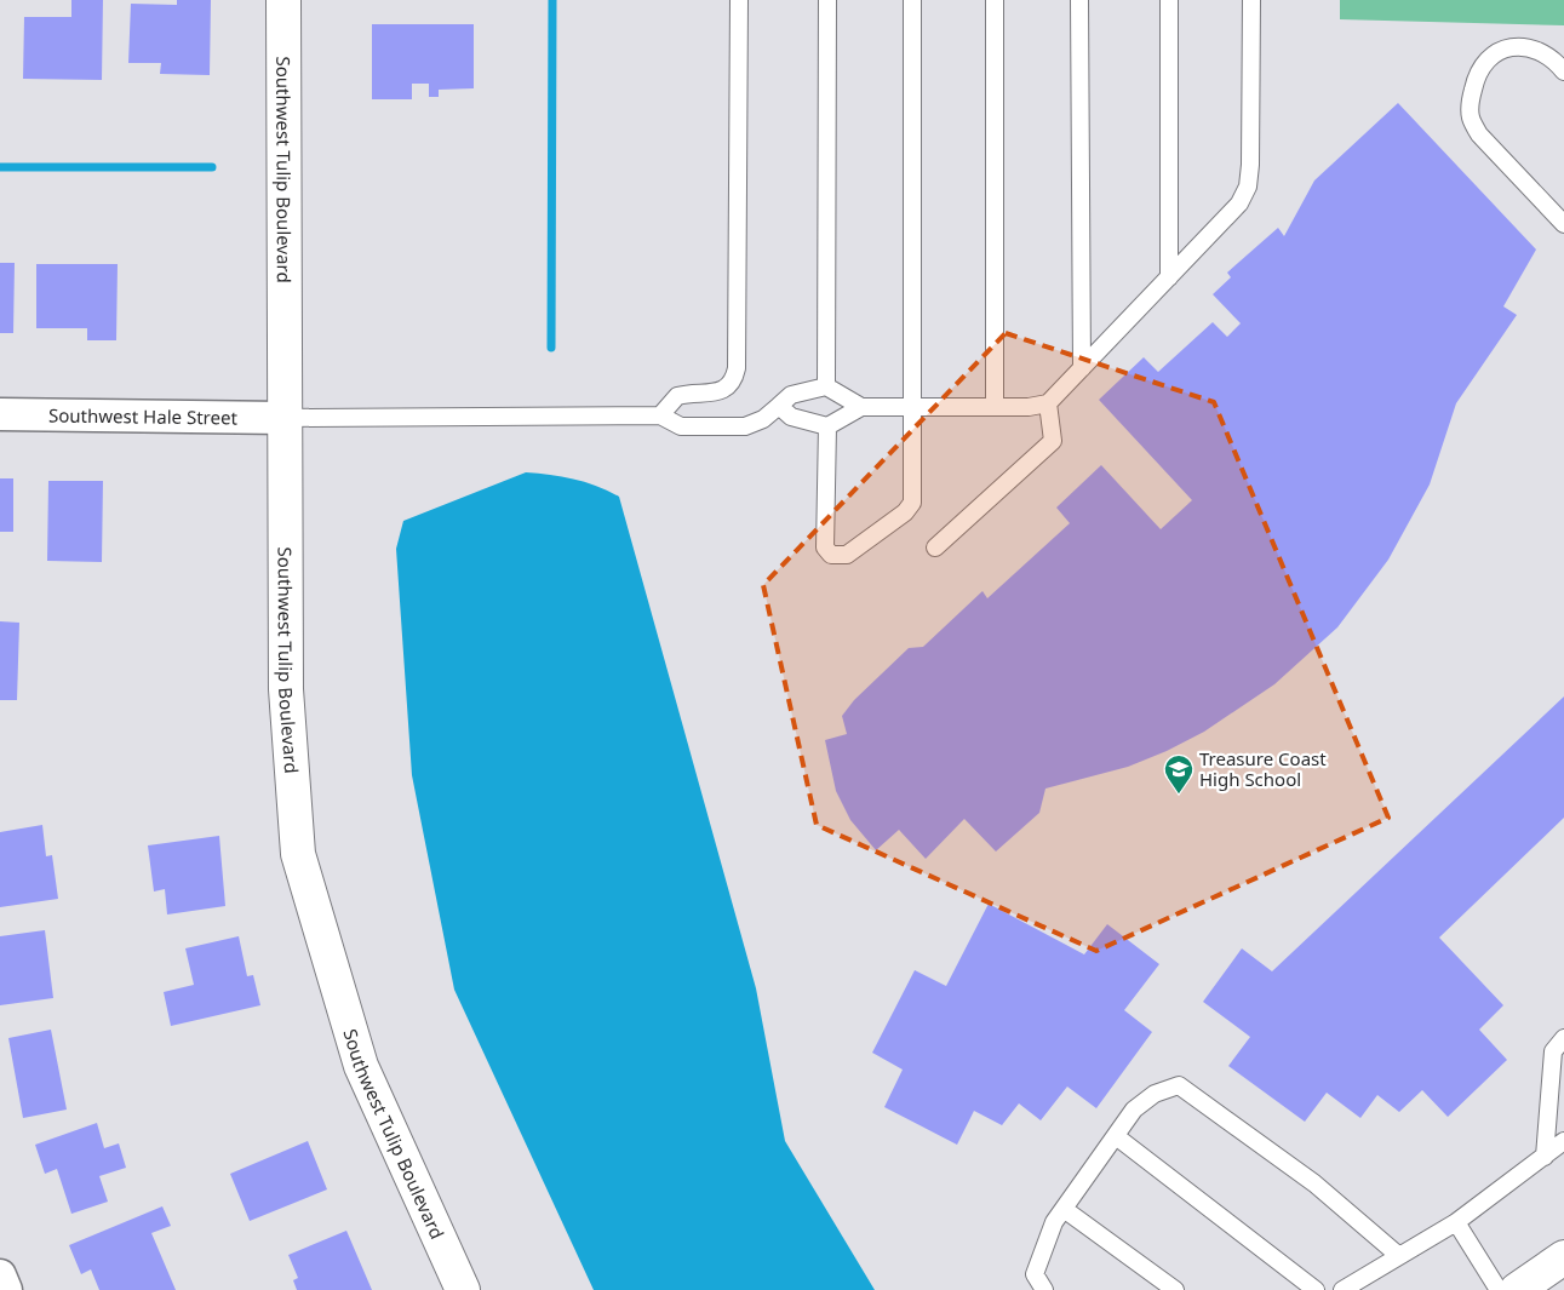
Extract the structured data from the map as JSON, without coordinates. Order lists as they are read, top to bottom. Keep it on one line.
{"streets":{"street":["Southwest Tulip Boulevard","Southwest Hale Street"]},"crossings":[["Southwest Tulip Boulevard","Southwest Hale Street"]],"places":{"school or university":["Treasure Coast High School"]}}
